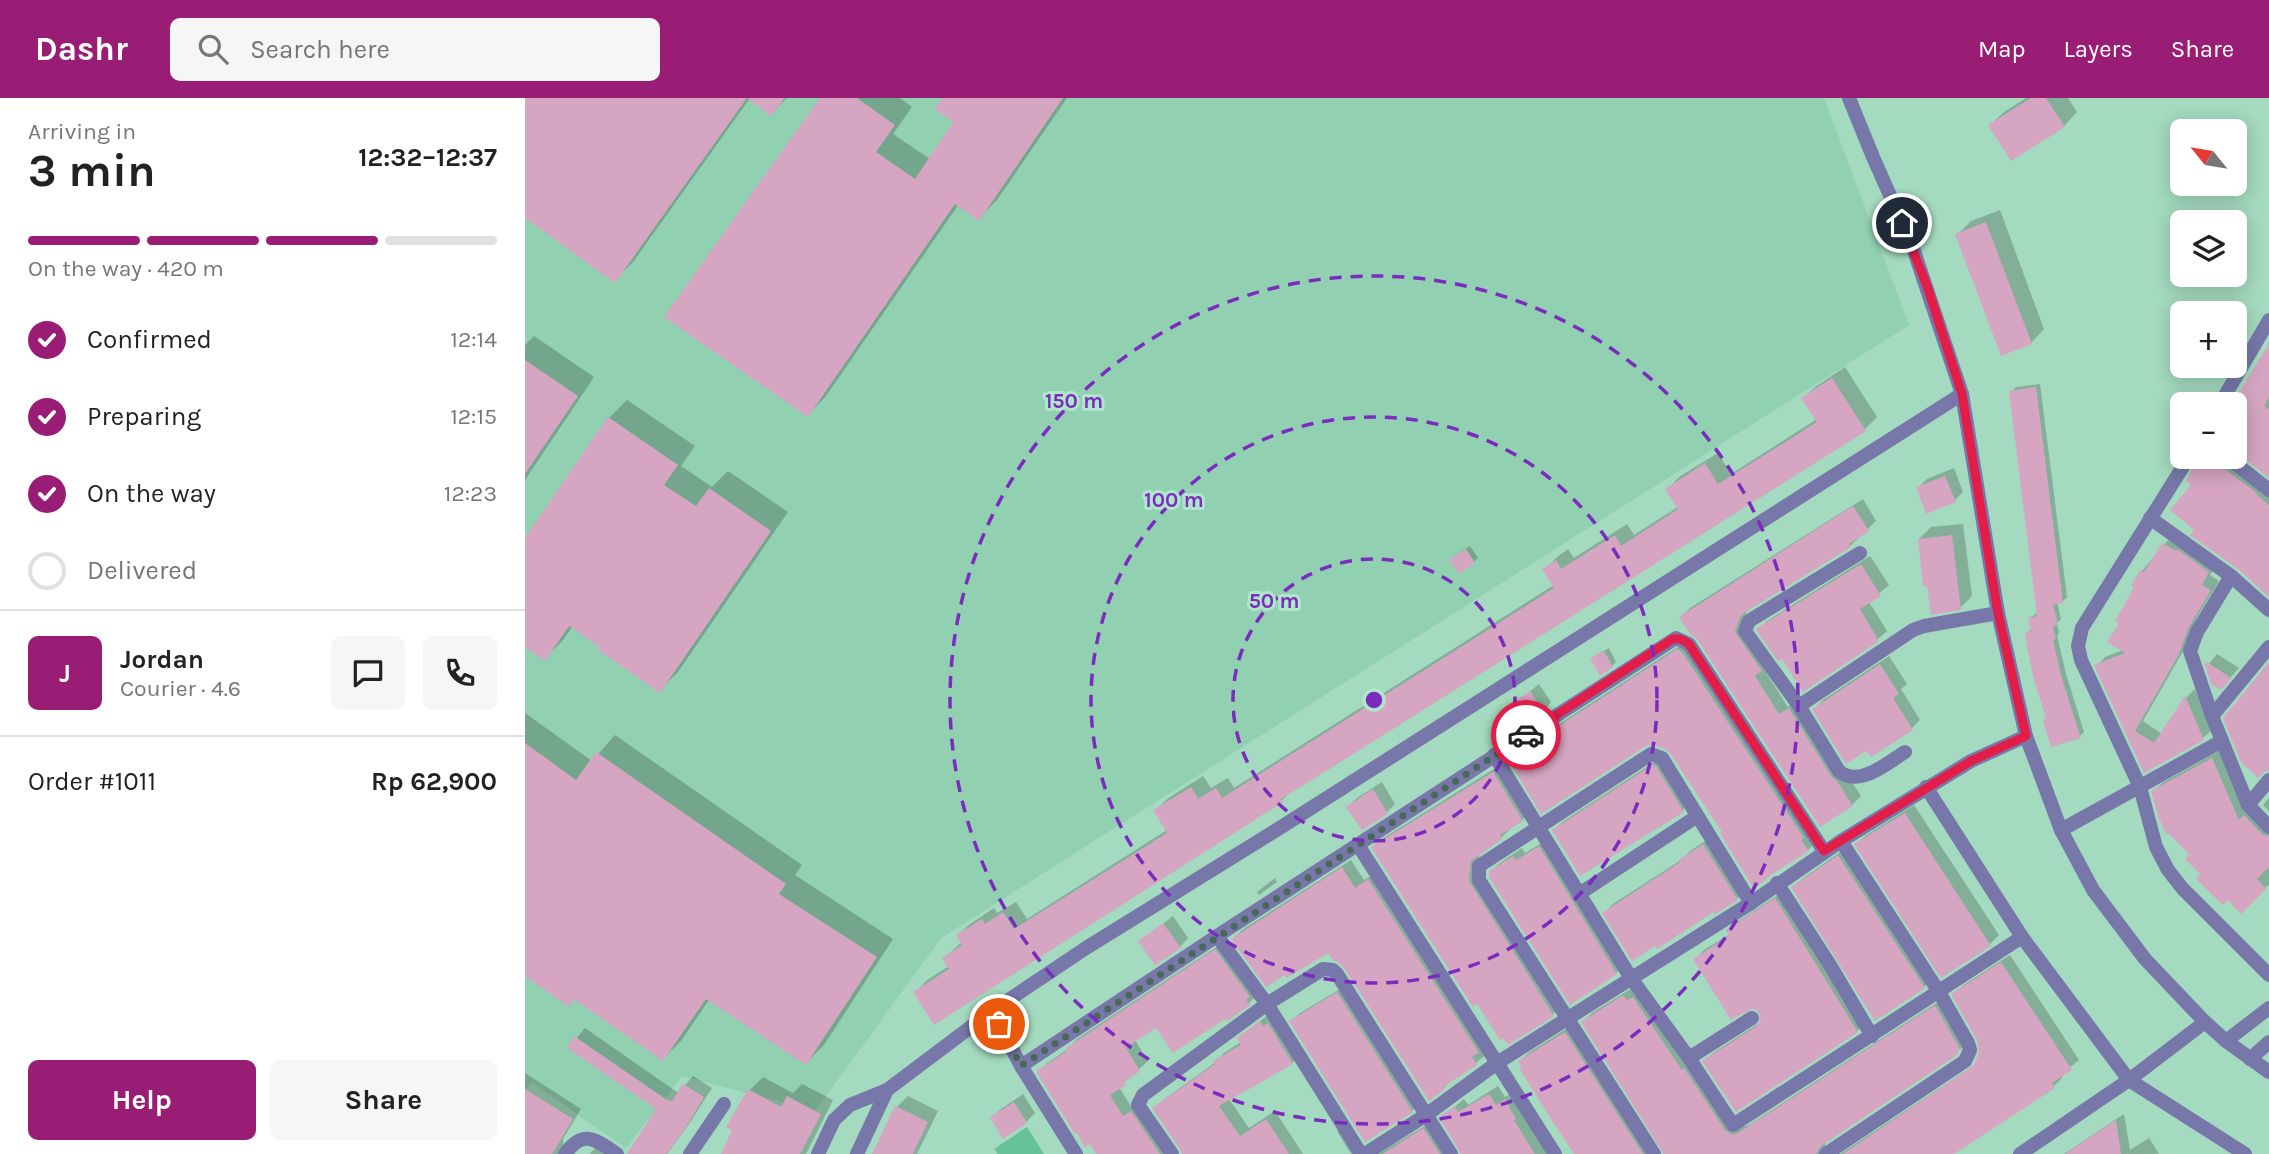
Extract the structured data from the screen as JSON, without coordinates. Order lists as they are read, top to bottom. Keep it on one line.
{"north":"top left","page":{"header":"Dashr","search":"Search here","nav":["Map","Layers","Share"],"heading":["3 min","Arriving in","12:32–12:37"],"panel":["Jordan","Courier · 4.6","Order #1011","Rp 62,900"],"map_buttons":["+","−"],"bar":"On the way · 420 m","list":[["Confirmed","12:14"],["Preparing","12:15"],["On the way","12:23"],"Delivered"],"round":"J","buttons":["Help","Share"]},"rings":["150 m","100 m","50 m"]}
